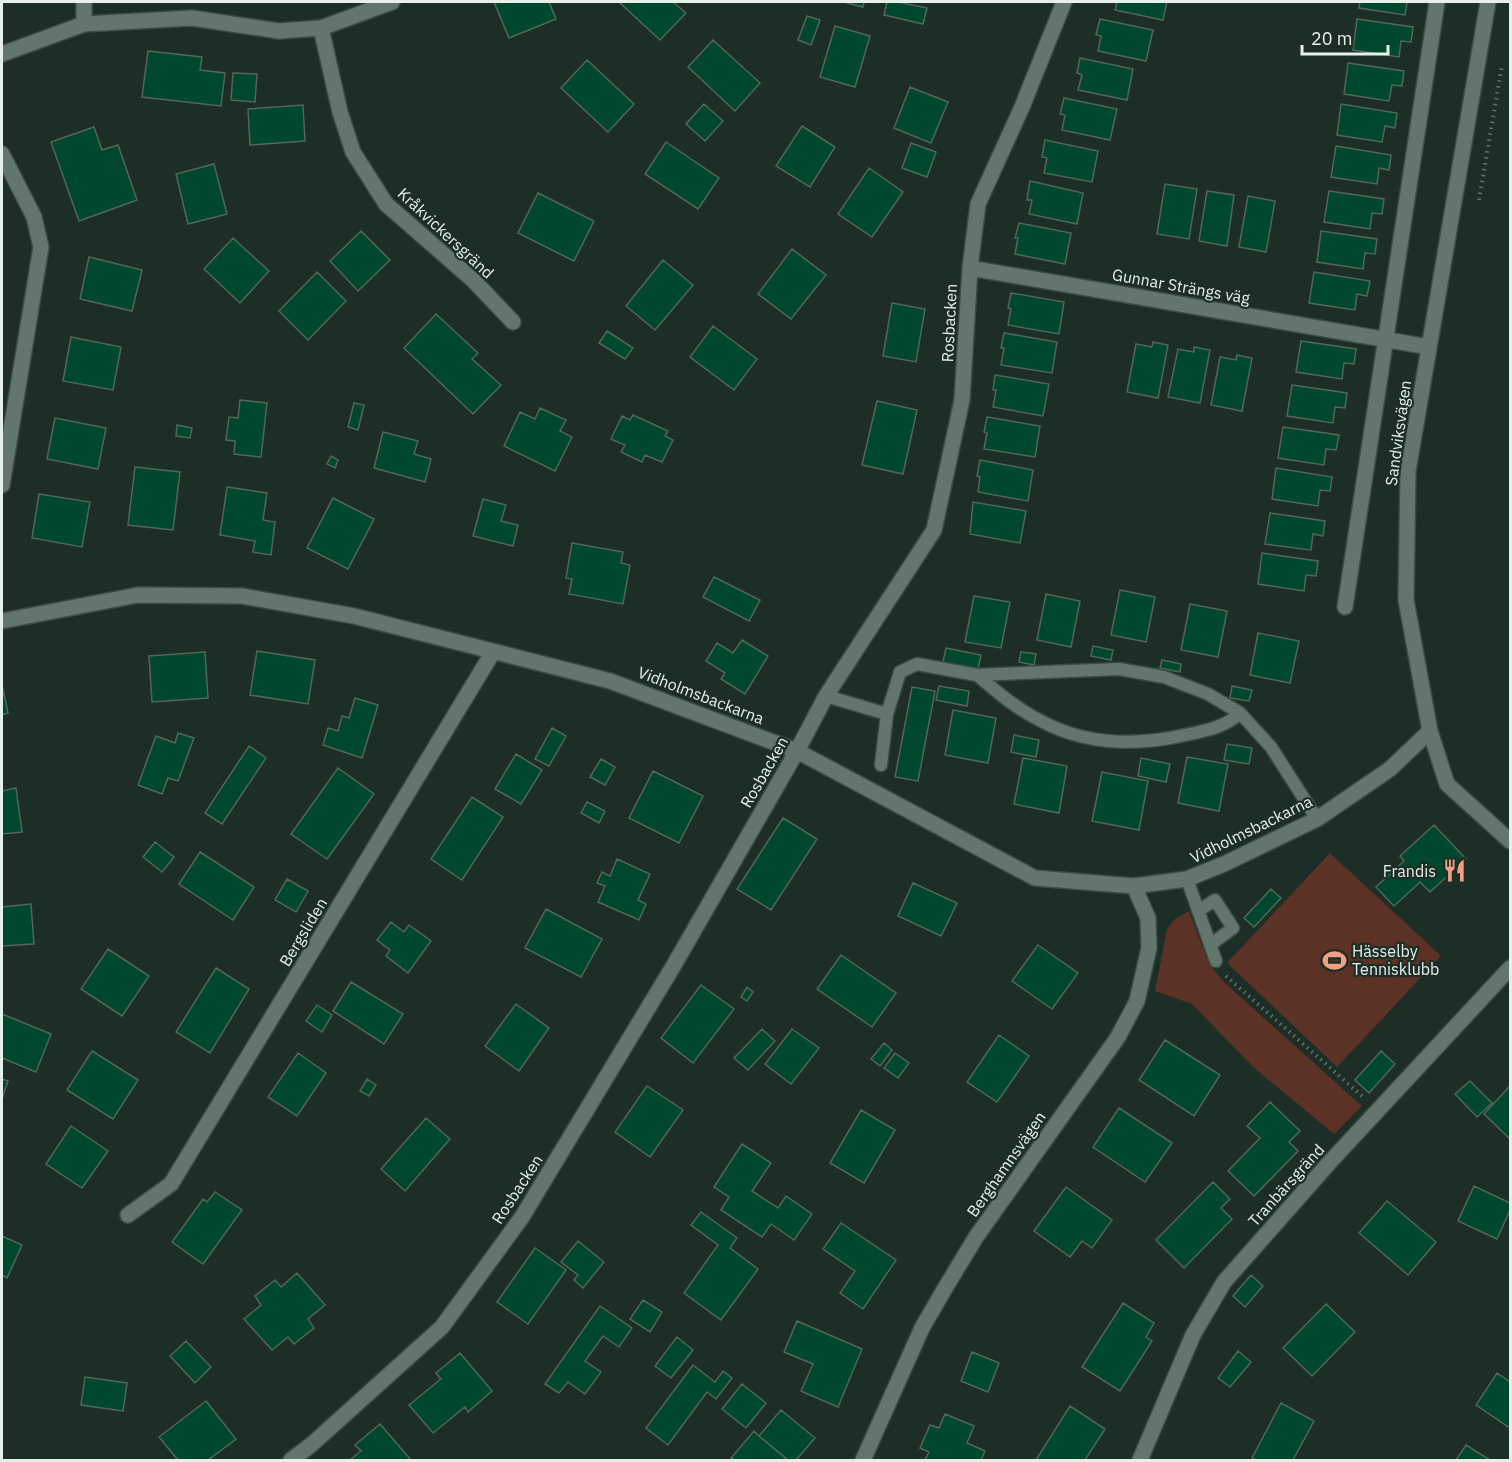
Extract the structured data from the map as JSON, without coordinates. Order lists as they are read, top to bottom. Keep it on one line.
{"streets":{"street":["Kråkvickersgränd","Gunnar Strängs väg","Rosbacken","Sandviksvägen","Vidholmsbackarna","Bergsliden","Berghamnsvägen","Tranbärsgränd"]},"crossings":[["Gunnar Strängs väg","Rosbacken"],["Gunnar Strängs väg","Sandviksvägen"],["Rosbacken","Vidholmsbackarna"],["Sandviksvägen","Vidholmsbackarna"],["Vidholmsbackarna","Bergsliden"],["Vidholmsbackarna","Berghamnsvägen"]],"places":{"restaurant":["Frandis"],"sports":["Hässelby Tennisklubb"]},"scale_bar":"20 m"}
